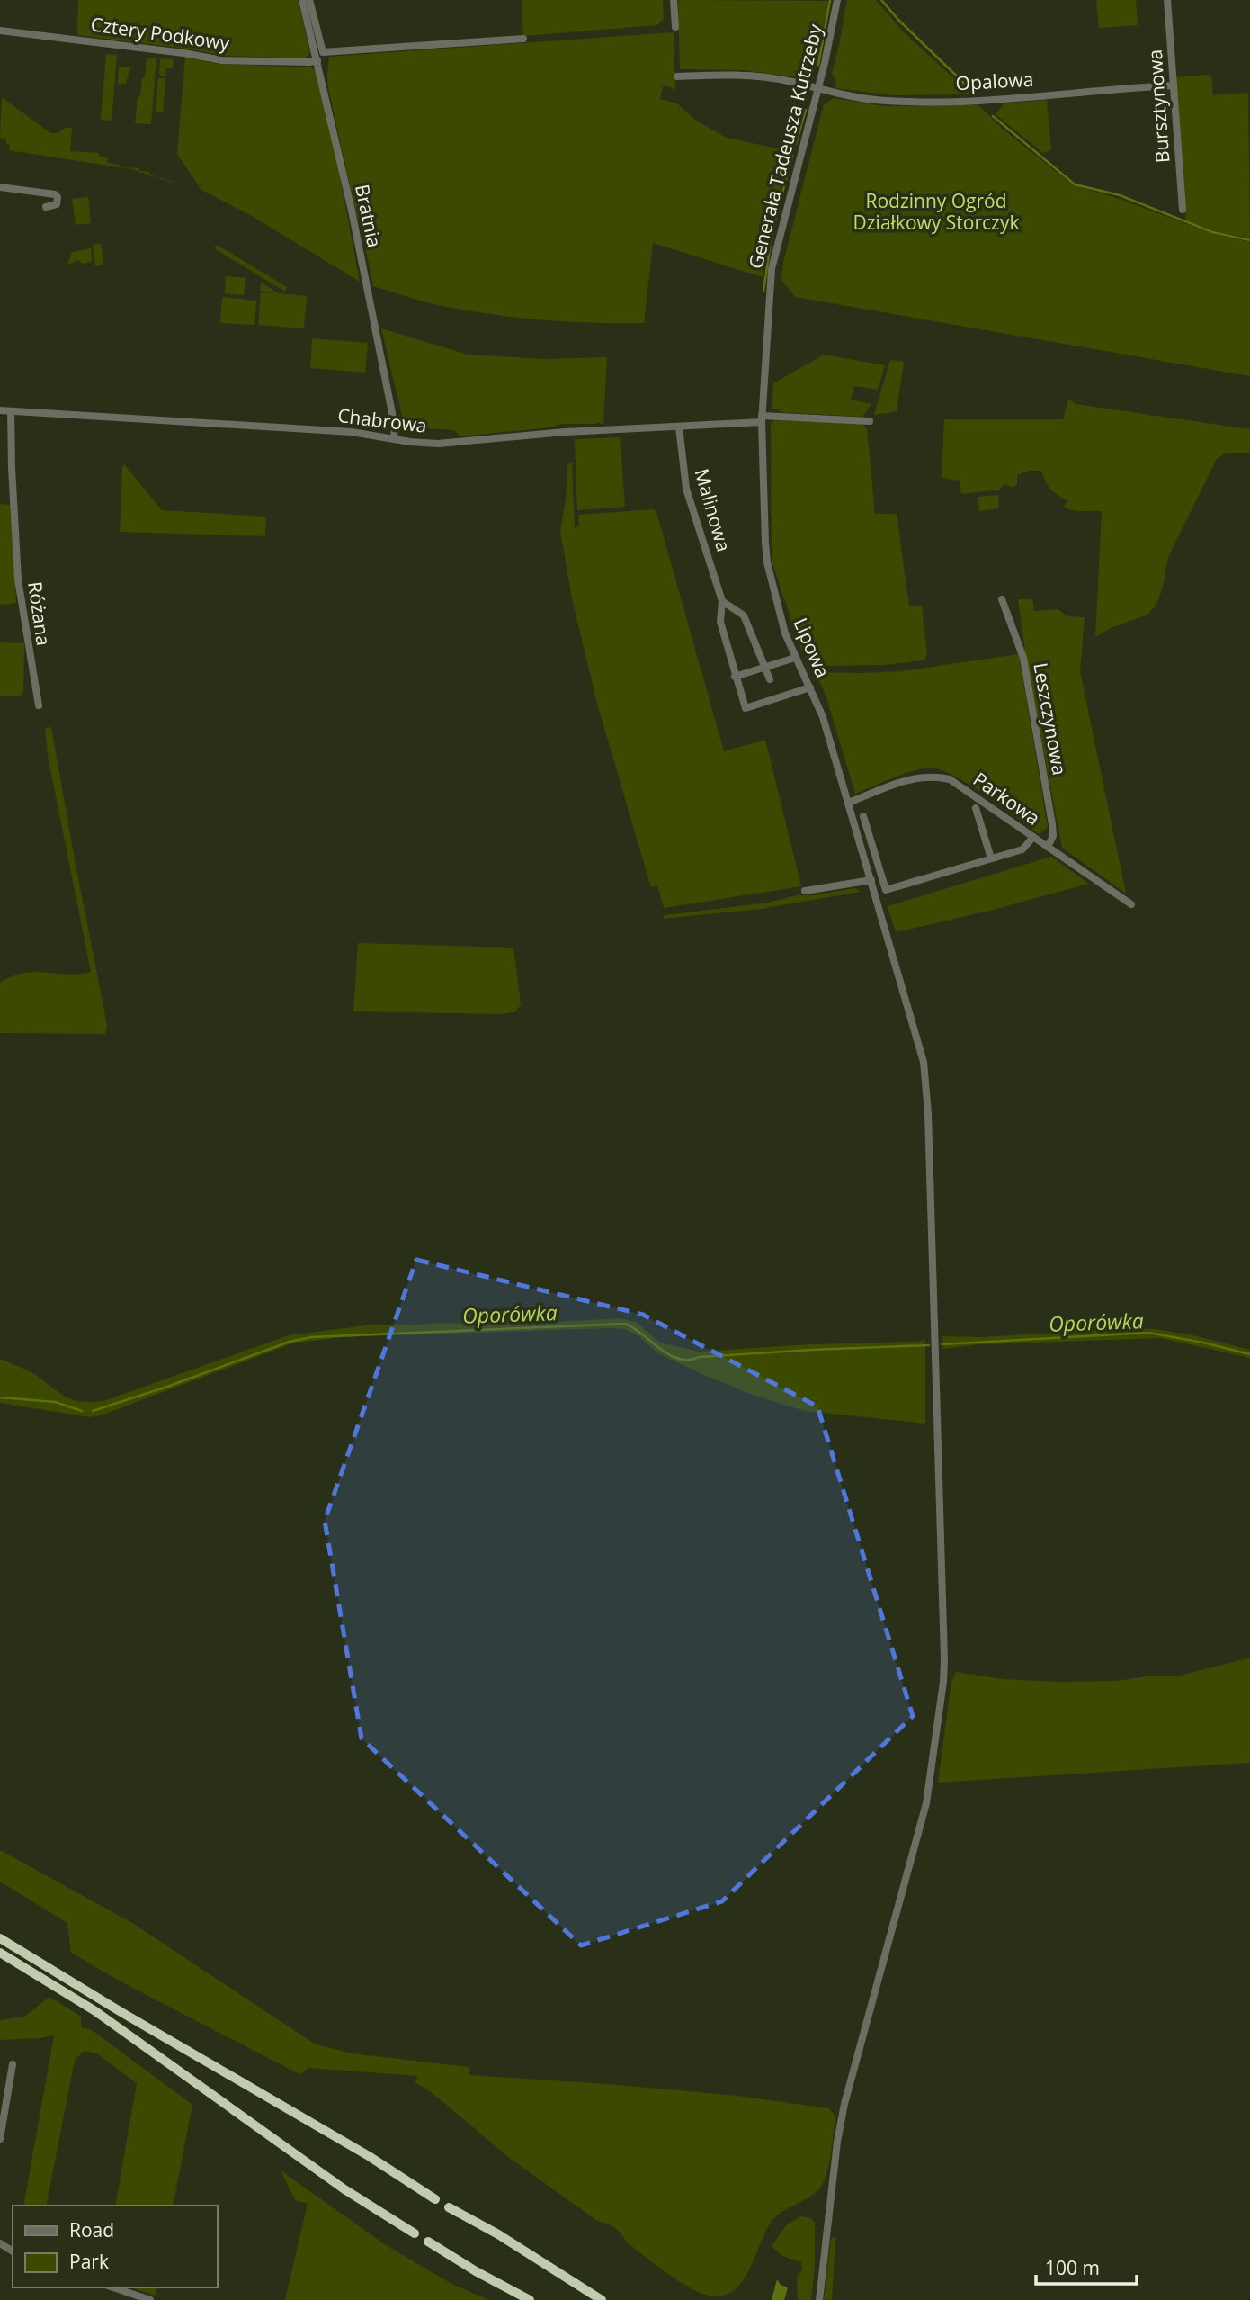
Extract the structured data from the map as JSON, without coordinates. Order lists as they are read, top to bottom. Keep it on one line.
{"streets":{"street":["Cztery Podkowy","Opalowa","Bursztynowa","Generała Tadeusza Kutrzeby","Bratnia","Chabrowa","Malinowa","Różana","Lipowa","Leszczynowa","Parkowa"]},"crossings":[["Cztery Podkowy","Bratnia"],["Opalowa","Bursztynowa"],["Opalowa","Generała Tadeusza Kutrzeby"],["Generała Tadeusza Kutrzeby","Chabrowa"],["Generała Tadeusza Kutrzeby","Lipowa"],["Bratnia","Chabrowa"],["Chabrowa","Malinowa"],["Chabrowa","Różana"],["Chabrowa","Lipowa"],["Malinowa","Lipowa"],["Lipowa","Parkowa"],["Leszczynowa","Parkowa"]],"water":["Oporówka"],"parks":["Rodzinny Ogród Działkowy Storczyk"],"legend":["Road","Park"],"scale_bar":"100 m"}
